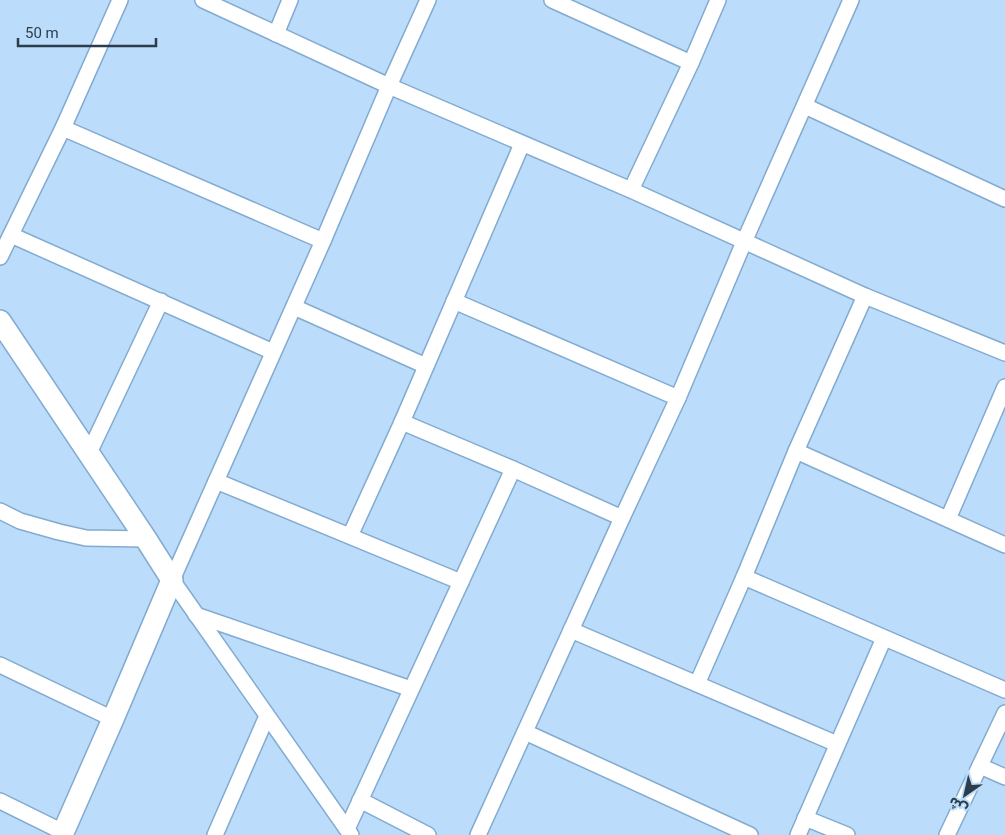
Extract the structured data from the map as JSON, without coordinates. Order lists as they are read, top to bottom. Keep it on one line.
{"scale_bar":"50 m","north":"bottom left"}
